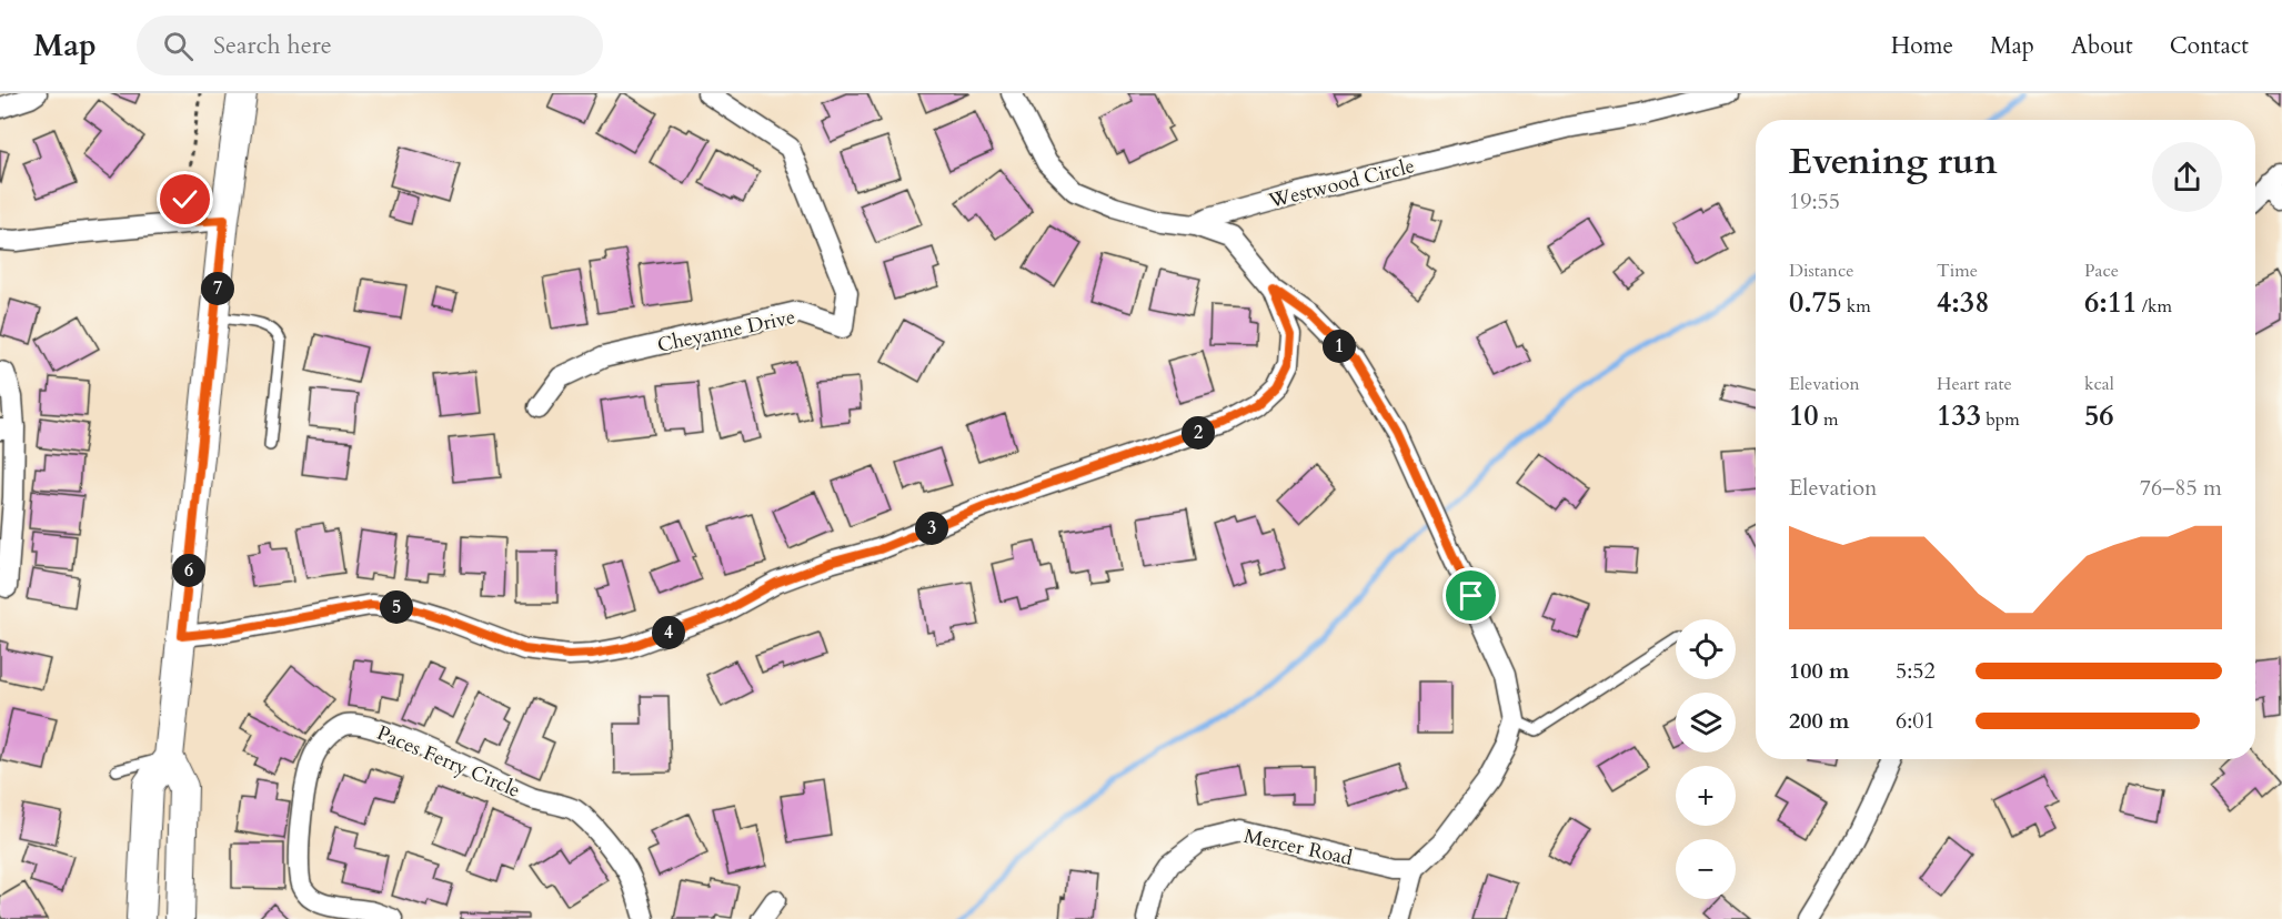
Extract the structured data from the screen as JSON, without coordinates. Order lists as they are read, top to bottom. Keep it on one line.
{"streets":{"street":["Westwood Circle","Cheyanne Drive","Paces Ferry Circle","Mercer Road"]},"page":{"header":"Map","search":"Search here","nav":["Home","Map","About","Contact"],"heading":["Evening run","19:55"],"stats":[["Distance","0.75 km"],["Time","4:38"],["Pace","6:11 /km"],["Elevation","10 m"],["Heart rate","133 bpm"],["kcal","56"]],"pins":["7","1","2","3","6","5","4"],"chart":["Elevation","76–85 m"],"map_buttons":["+","−"],"list":[{"name":"100 m","note":"5:52"},{"name":"200 m","note":"6:01"}]}}
